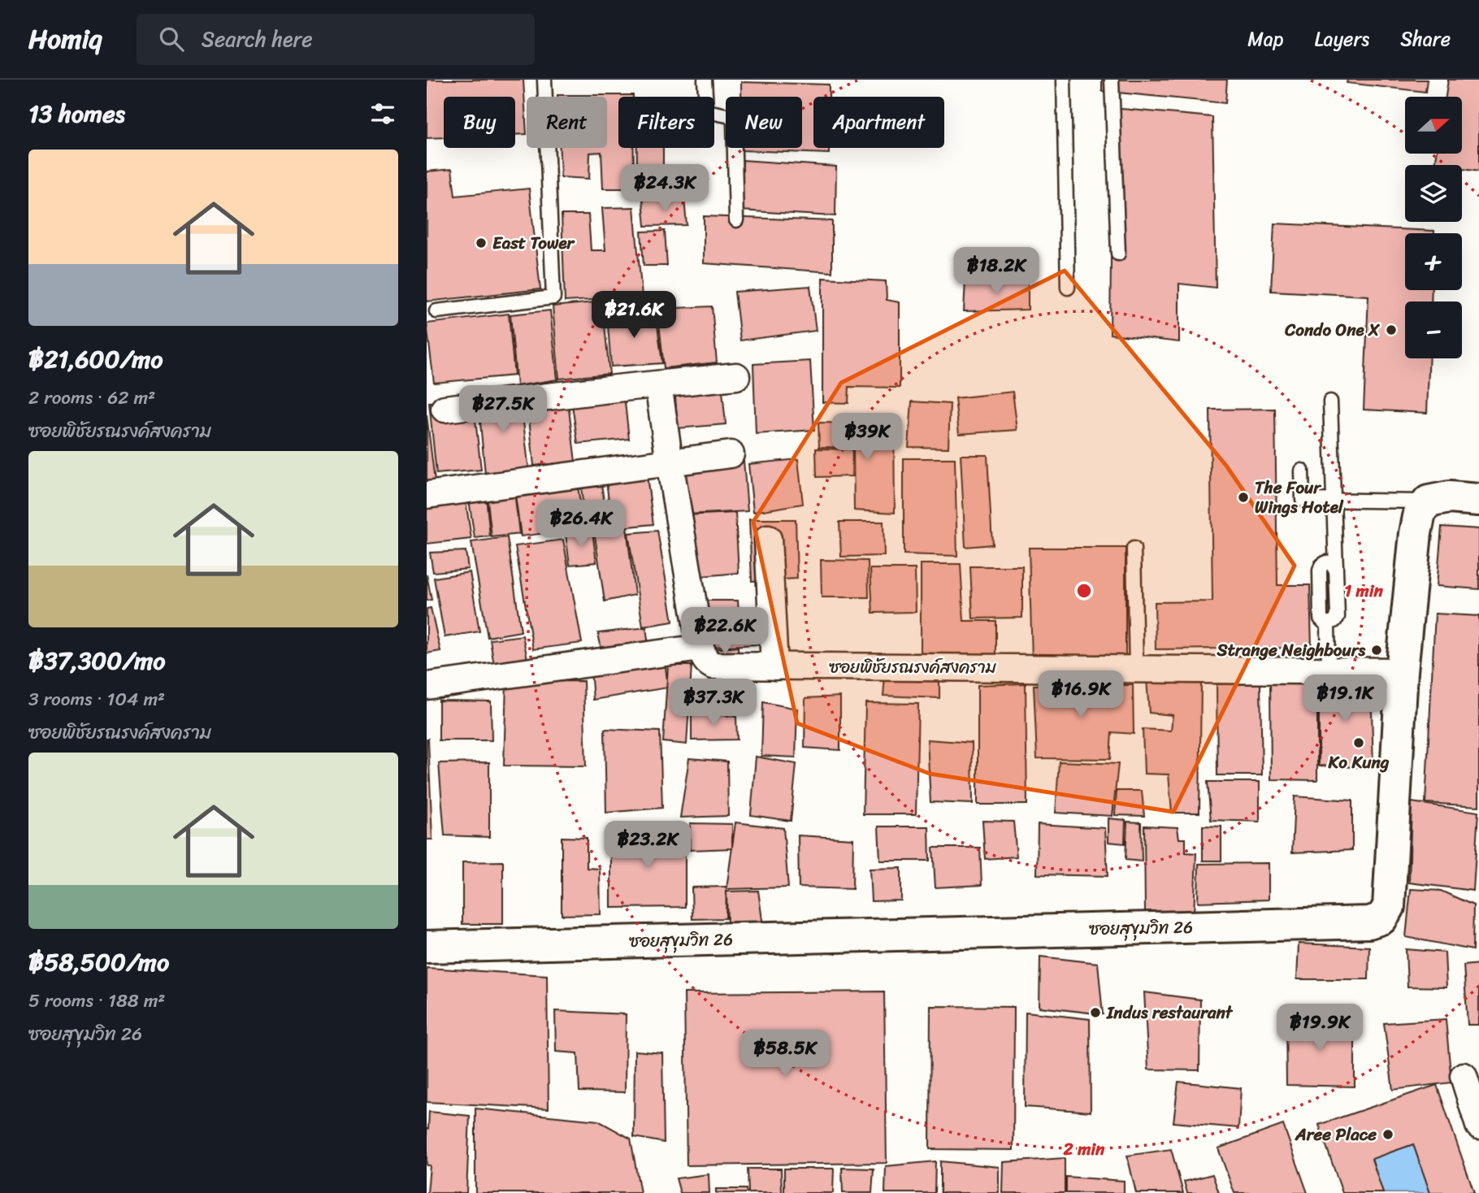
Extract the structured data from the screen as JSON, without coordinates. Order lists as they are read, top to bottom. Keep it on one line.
{"streets":{"street":["ซอยพิชัยรณรงค์สงคราม","ซอยสุขุมวิท 26"]},"crossings":[["ซอยพิชัยรณรงค์สงคราม","ซอยสุขุมวิท 26"]],"places":["East Tower","Condo One X","The Four Wings Hotel","Strange Neighbours","Ko Kung","Indus restaurant","Aree Place"],"north":"right","page":{"header":"Homiq","search":"Search here","nav":["Map","Layers","Share"],"heading":"13 homes","map_buttons":["+","−"],"chip":["Buy","Rent","Filters","New","Apartment"],"list":[{"name":"฿21,600/mo","note":"2 rooms · 62 m² · ซอยพิชัยรณรงค์สงคราม"},{"name":"฿37,300/mo","note":"3 rooms · 104 m² · ซอยพิชัยรณรงค์สงคราม"},{"name":"฿58,500/mo","note":"5 rooms · 188 m² · ซอยสุขุมวิท 26"}],"price":["฿24.3K","฿18.2K","฿21.6K","฿27.5K","฿39K","฿26.4K","฿22.6K","฿16.9K","฿19.1K","฿37.3K","฿23.2K","฿19.9K","฿58.5K"]},"rings":["1 min","2 min"]}
